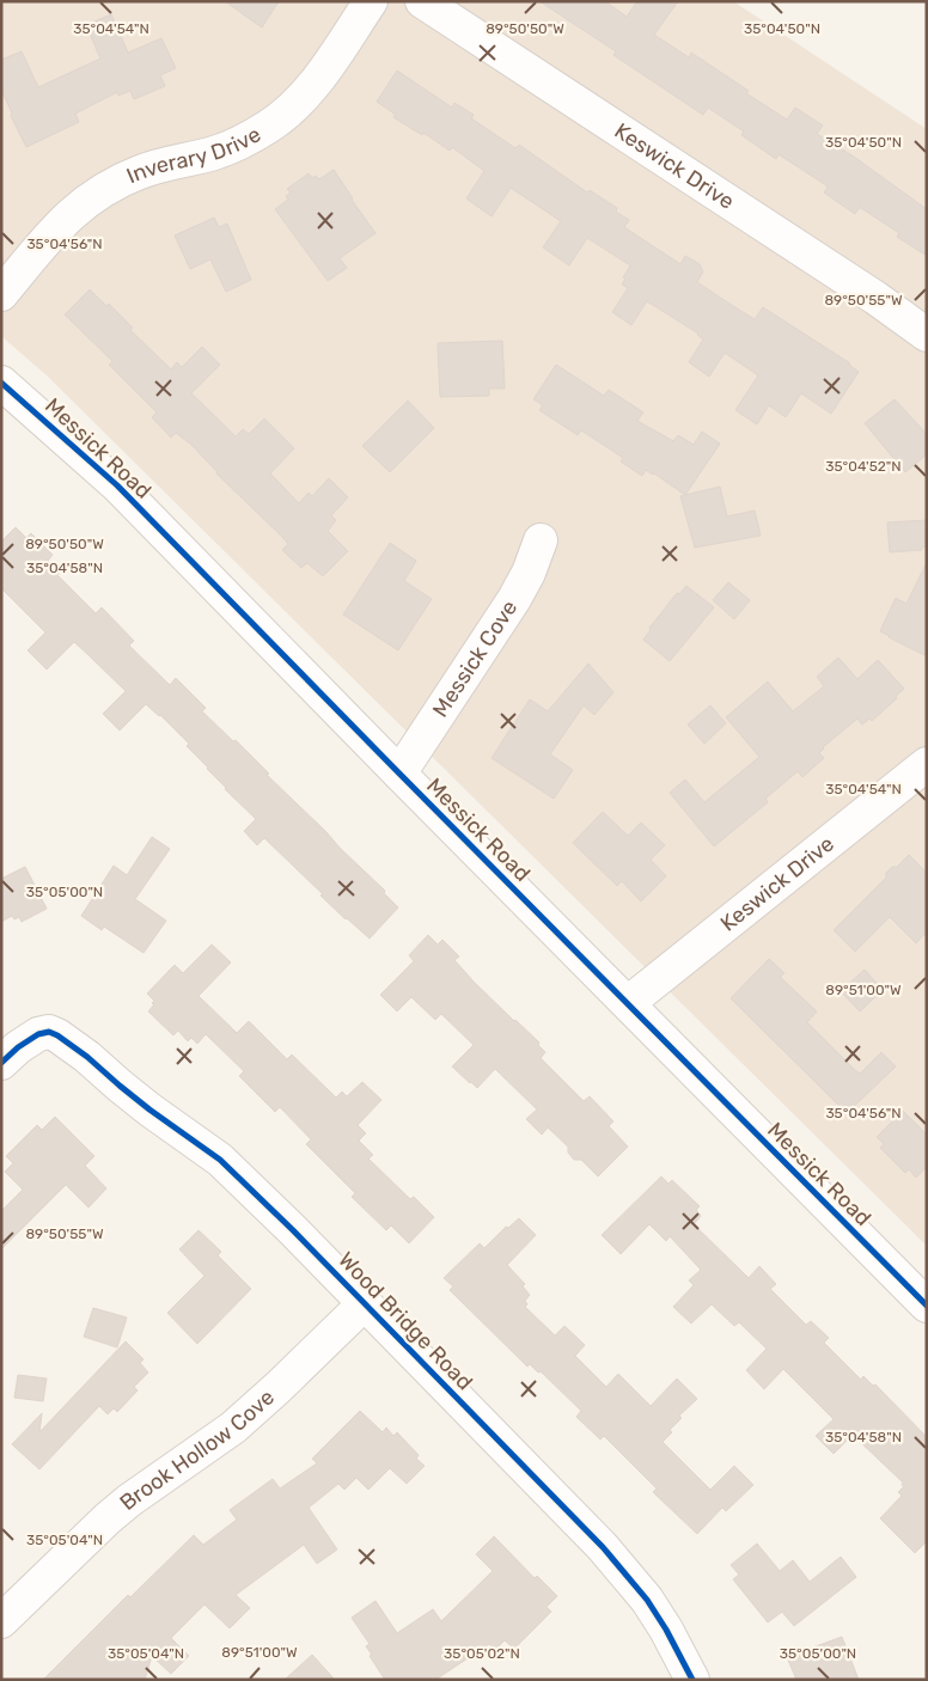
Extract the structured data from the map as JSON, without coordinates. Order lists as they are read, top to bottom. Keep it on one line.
{"streets":{"street":["Inverary Drive","Keswick Drive","Messick Road","Messick Cove","Wood Bridge Road","Brook Hollow Cove"]},"crossings":[["Keswick Drive","Messick Road"],["Messick Road","Messick Cove"],["Wood Bridge Road","Brook Hollow Cove"]],"coordinates":["35°04'54\"N","35°04'50\"N","89°50'50\"W","35°04'56\"N","89°50'55\"W","35°04'52\"N","35°04'58\"N","35°05'00\"N","89°51'00\"W","35°05'04\"N","35°05'02\"N"]}
